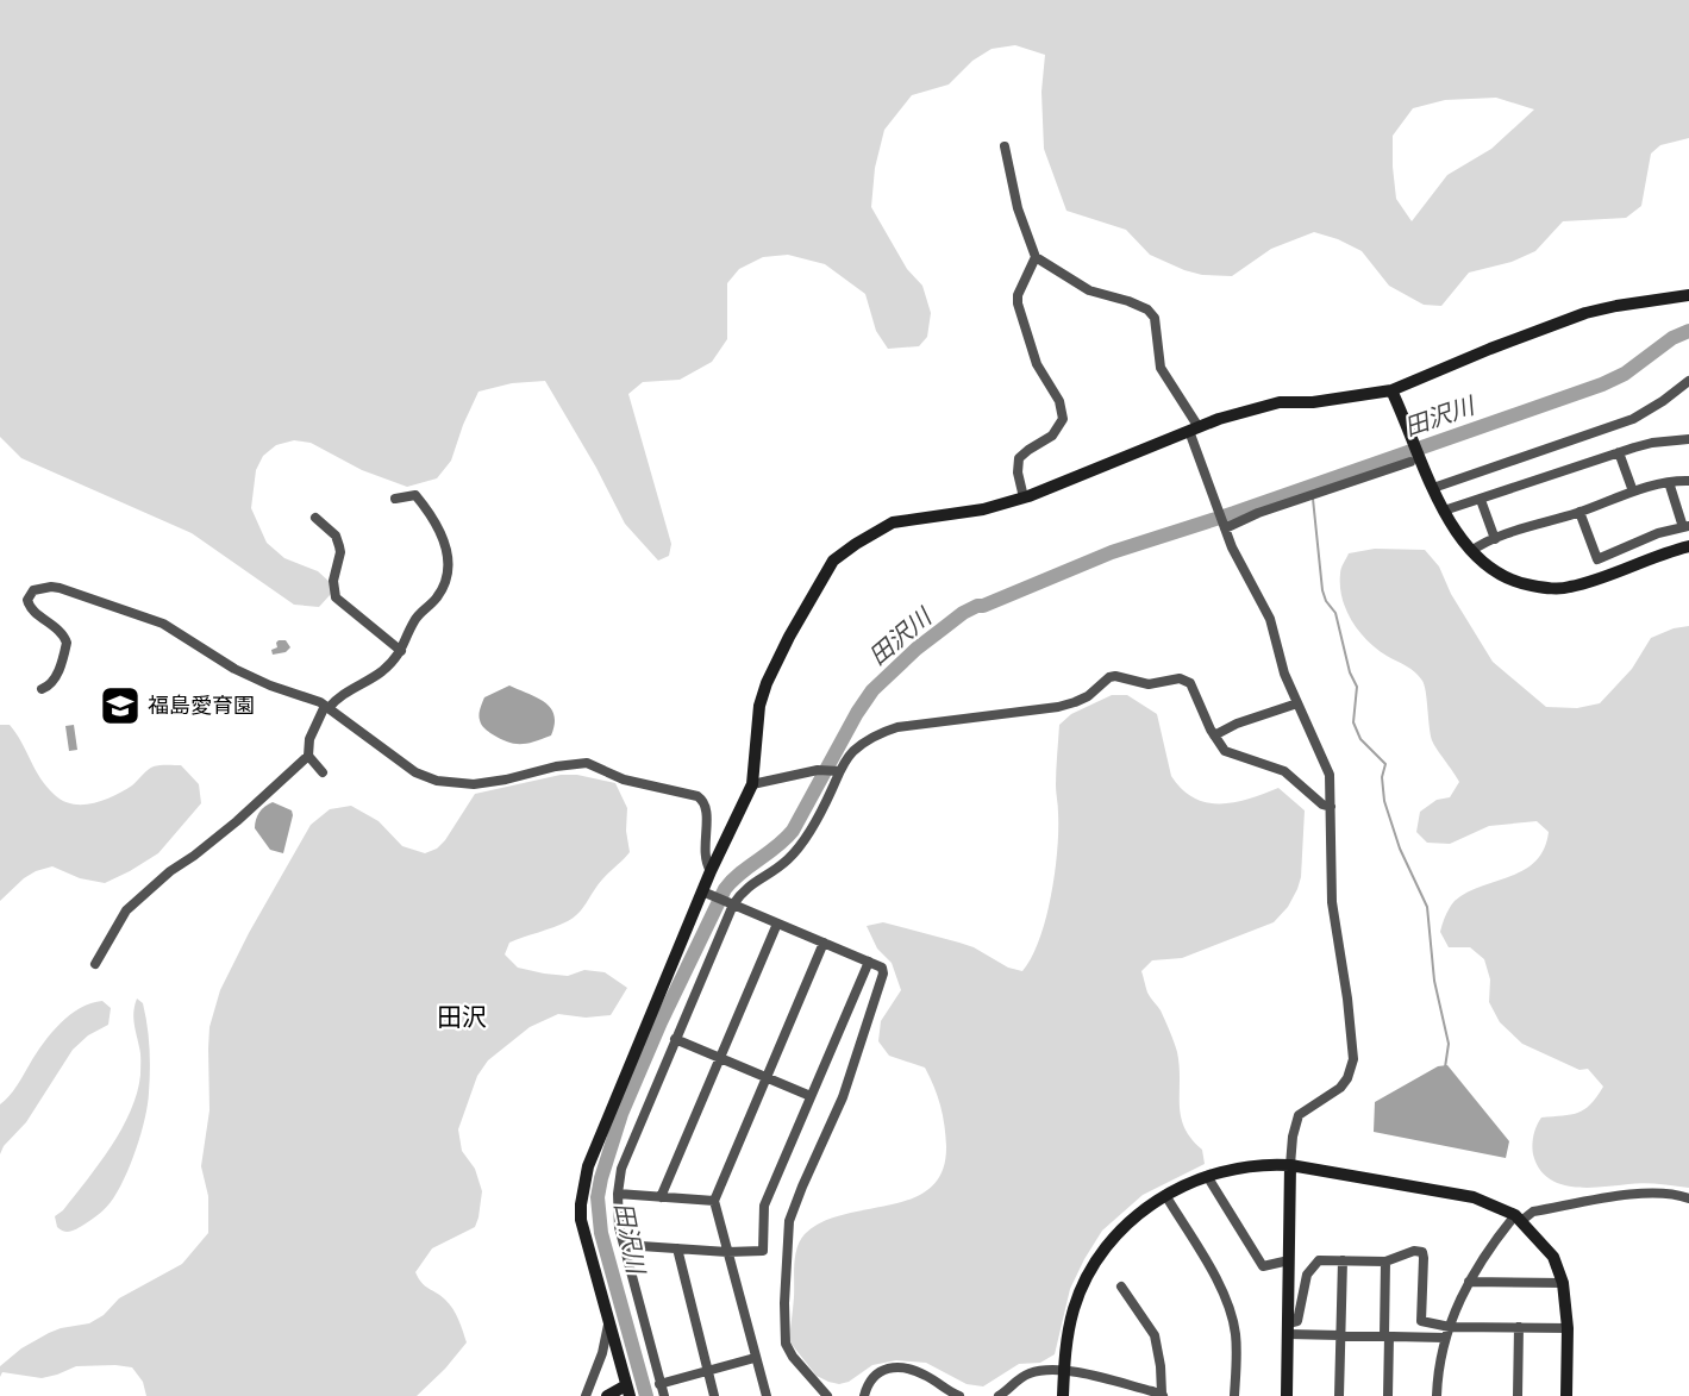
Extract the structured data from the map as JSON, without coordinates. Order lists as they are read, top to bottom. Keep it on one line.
{"districts":["田沢"],"water":["田沢川"],"places":{"school or university":["福島愛育園"]}}
